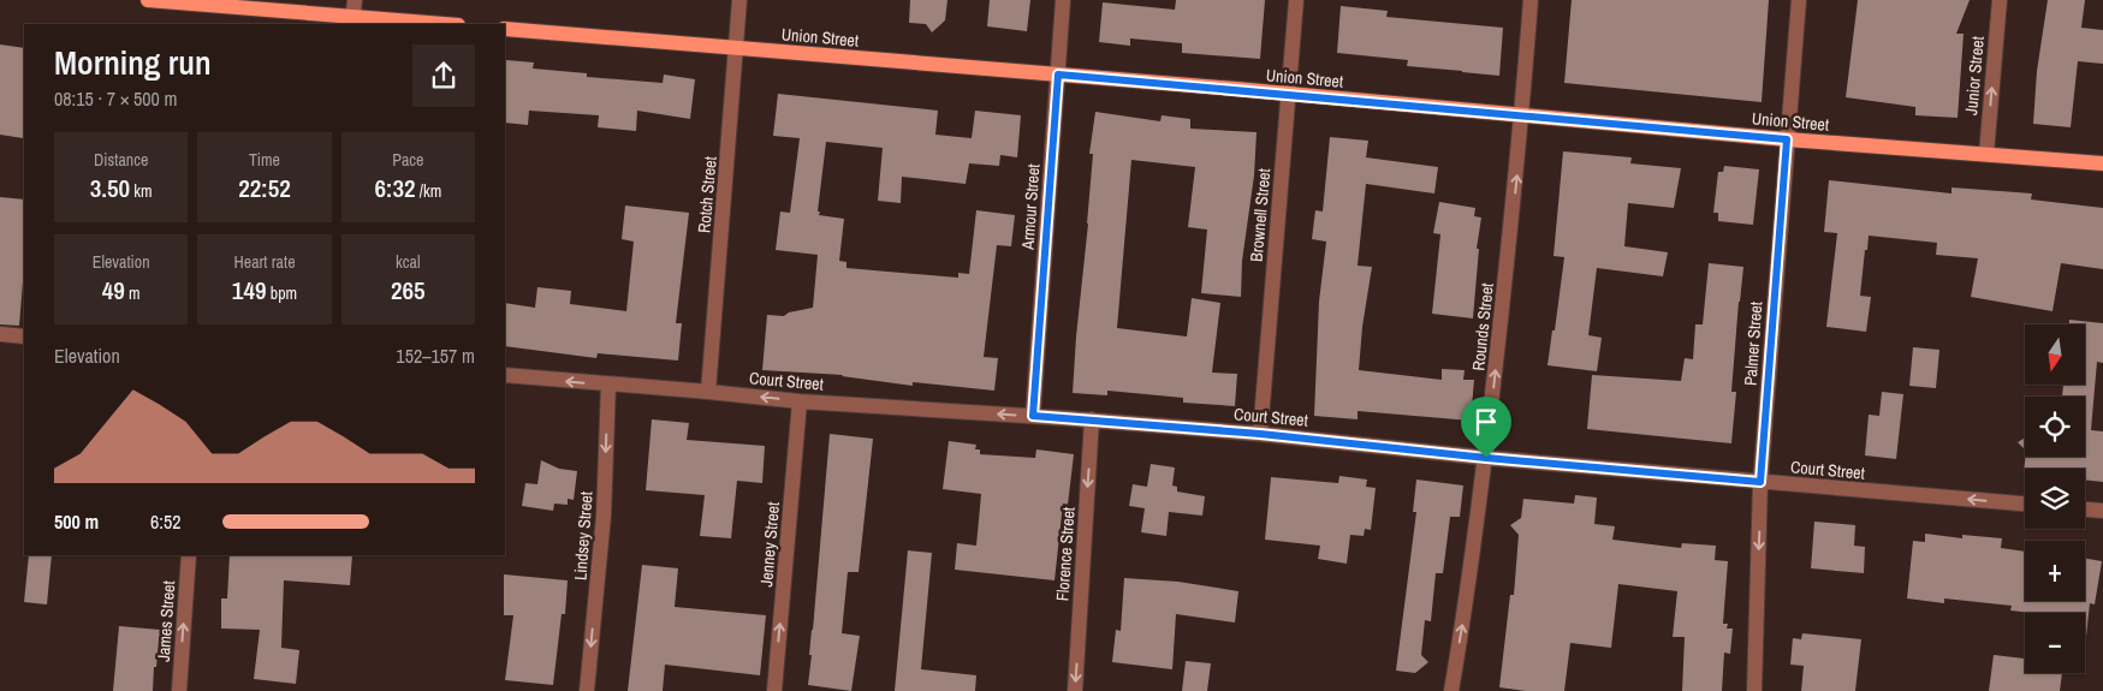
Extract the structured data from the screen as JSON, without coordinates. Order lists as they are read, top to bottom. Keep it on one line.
{"streets":{"main road":["Union Street"],"street":["Junior Street","Rotch Street","Armour Street","Brownell Street","Rounds Street","Palmer Street","Court Street","Lindsey Street","Jenney Street","Florence Street","James Street"]},"crossings":[["Union Street","Junior Street"],["Union Street","Rotch Street"],["Union Street","Armour Street"],["Union Street","Brownell Street"],["Union Street","Rounds Street"],["Union Street","Palmer Street"],["Rotch Street","Court Street"],["Armour Street","Court Street"],["Brownell Street","Court Street"],["Rounds Street","Court Street"],["Palmer Street","Court Street"],["Court Street","Lindsey Street"],["Court Street","Jenney Street"],["Court Street","Florence Street"]],"one_way":["Junior Street","Rounds Street","Court Street","Lindsey Street","Jenney Street","Florence Street","James Street"],"north":"bottom","page":{"heading":["Morning run","08:15 · 7 × 500 m"],"stats":[["Distance","3.50 km"],["Time","22:52"],["Pace","6:32 /km"],["Elevation","49 m"],["Heart rate","149 bpm"],["kcal","265"]],"map_buttons":["+","−"],"chart":["Elevation","152–157 m"],"list":[{"name":"500 m","note":"6:52"}]}}
